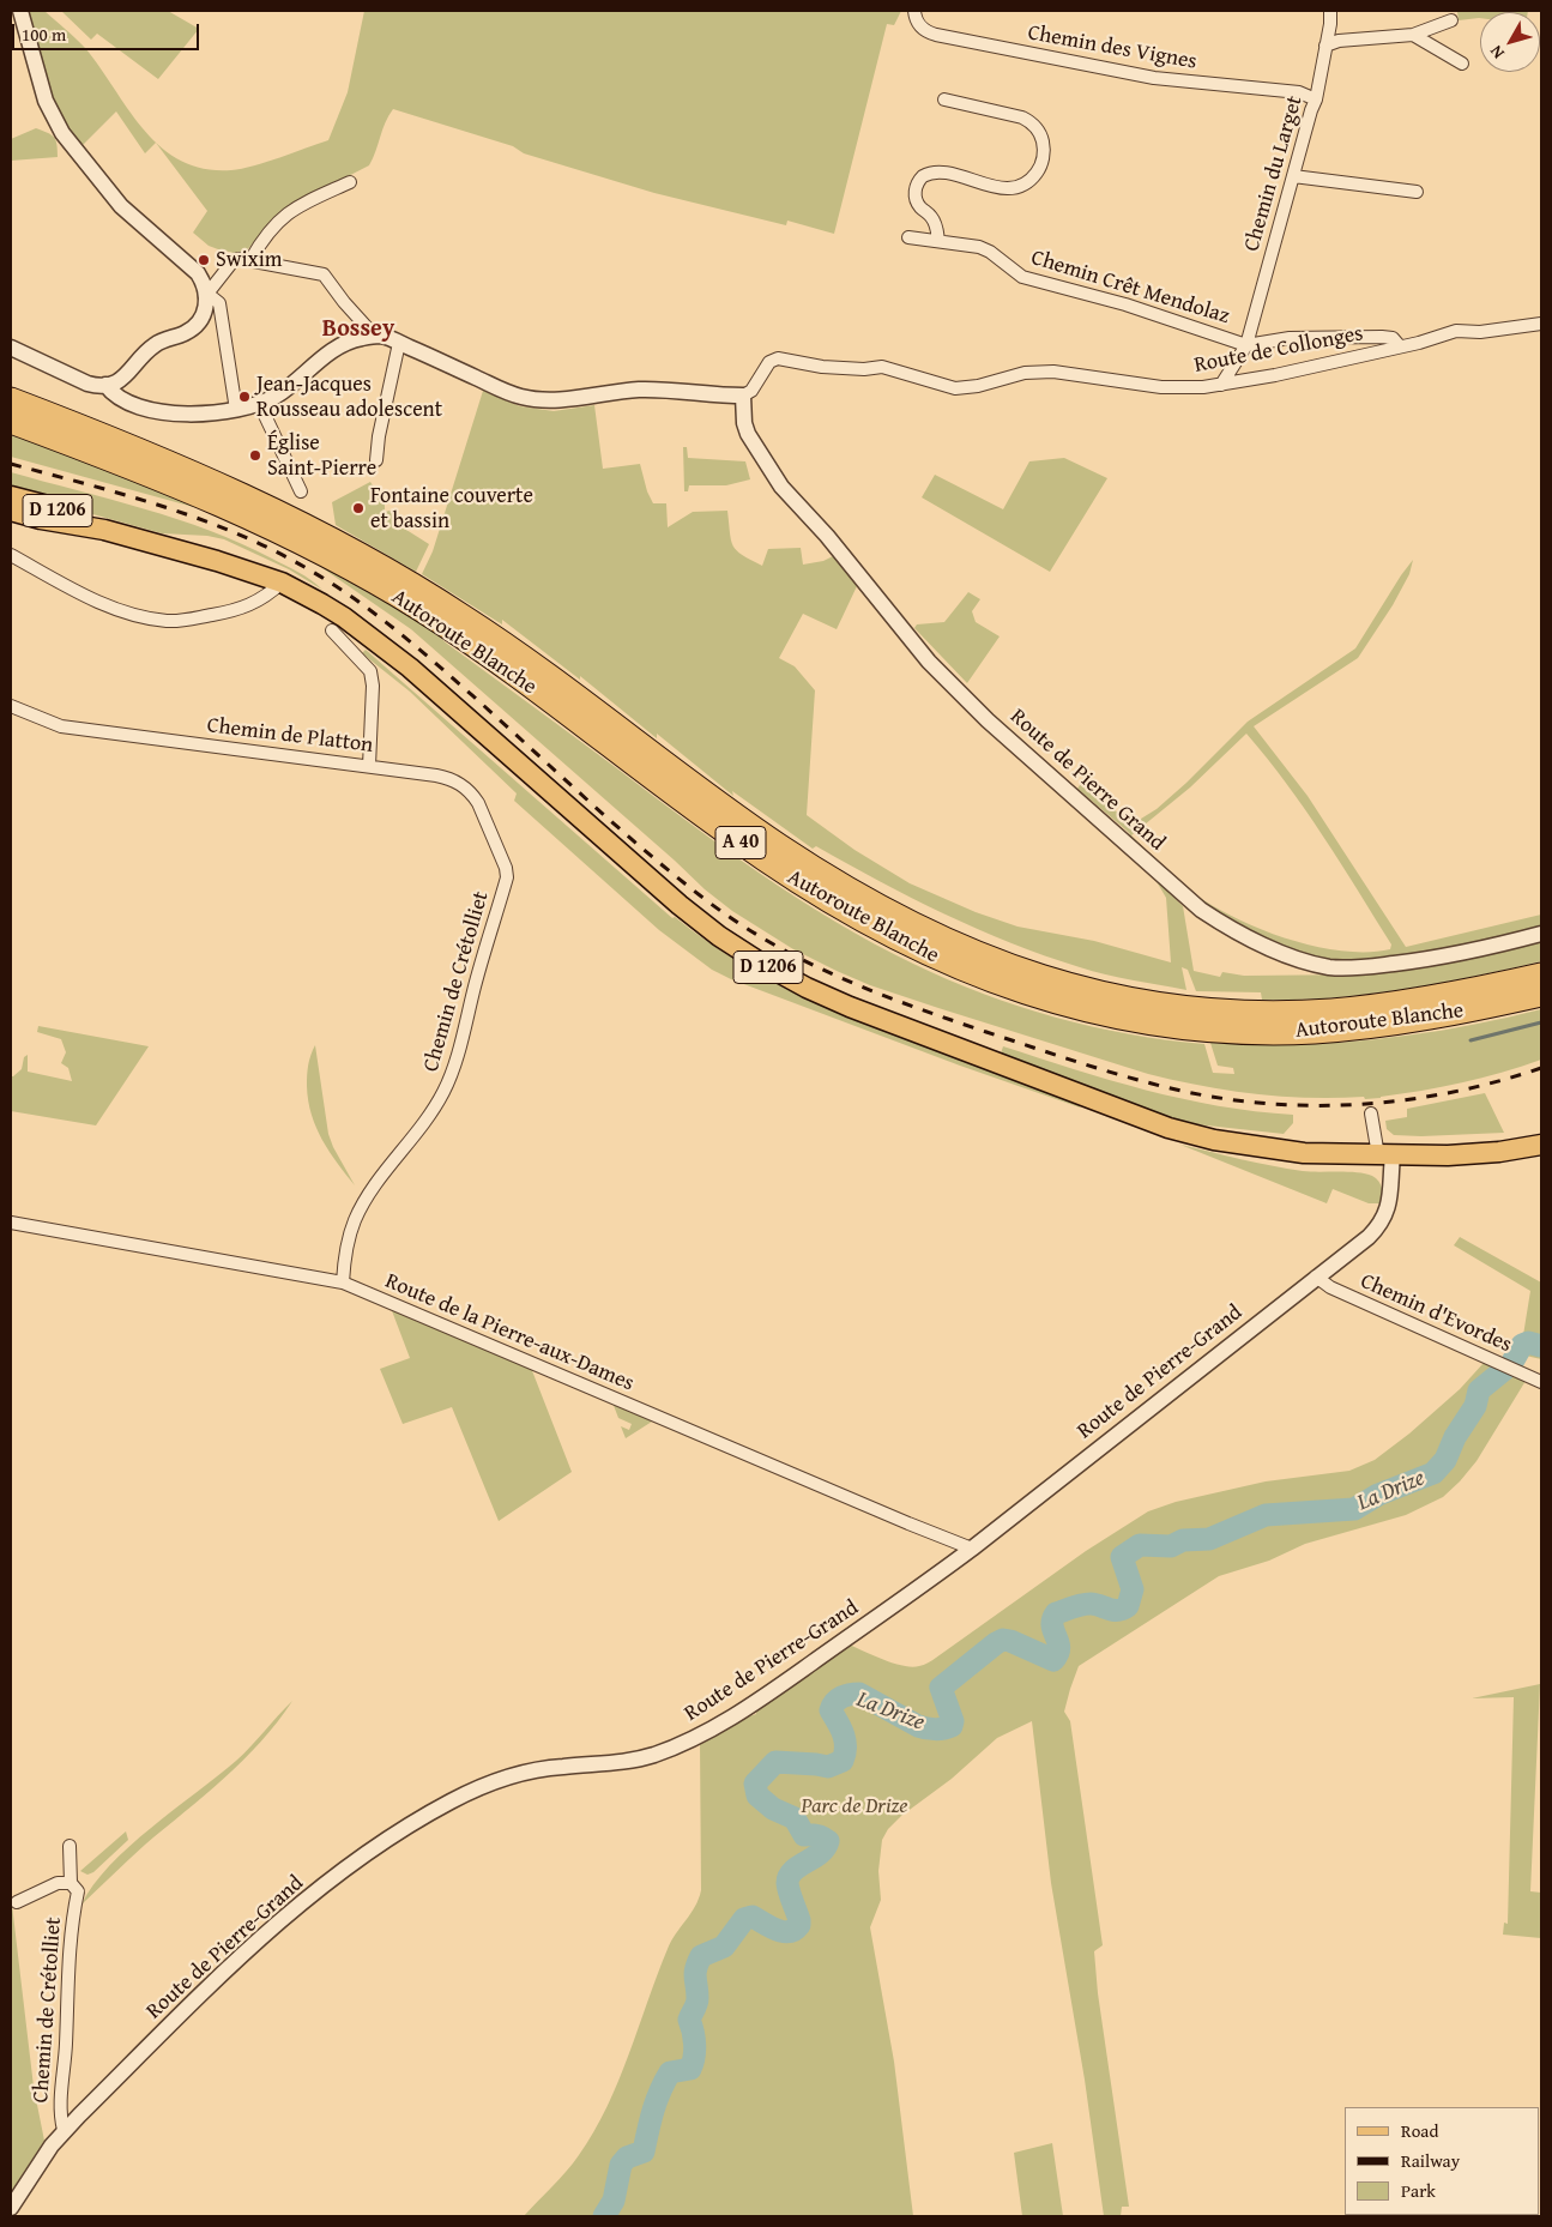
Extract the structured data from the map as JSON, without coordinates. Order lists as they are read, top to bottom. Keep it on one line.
{"streets":{"highway":["Autoroute Blanche","A 40"],"main road":["D 1206"],"street":["Chemin des Vignes","Chemin du Larget","Chemin Crêt Mendolaz","Route de Collonges","Chemin de Platton","Route de Pierre Grand","Chemin de Crétolliet","Chemin d'Evordes","Route de la Pierre-aux-Dames","Route de Pierre-Grand"]},"crossings":[["Chemin des Vignes","Chemin du Larget"],["Chemin du Larget","Chemin Crêt Mendolaz"],["Chemin du Larget","Route de Collonges"],["Route de Collonges","Route de Pierre Grand"],["D 1206","Route de Pierre-Grand"],["Chemin de Platton","Chemin de Crétolliet"],["Chemin de Crétolliet","Route de la Pierre-aux-Dames"],["Chemin de Crétolliet","Route de Pierre-Grand"],["Chemin d'Evordes","Route de Pierre-Grand"],["Route de la Pierre-aux-Dames","Route de Pierre-Grand"]],"districts":["Bossey"],"water":["La Drize"],"parks":["Parc de Drize"],"places":["Swixim","Jean-Jacques Rousseau adolescent","Église Saint-Pierre","Fontaine couverte et bassin"],"legend":["Road","Railway","Park"],"scale_bar":"100 m","north":"bottom left"}
